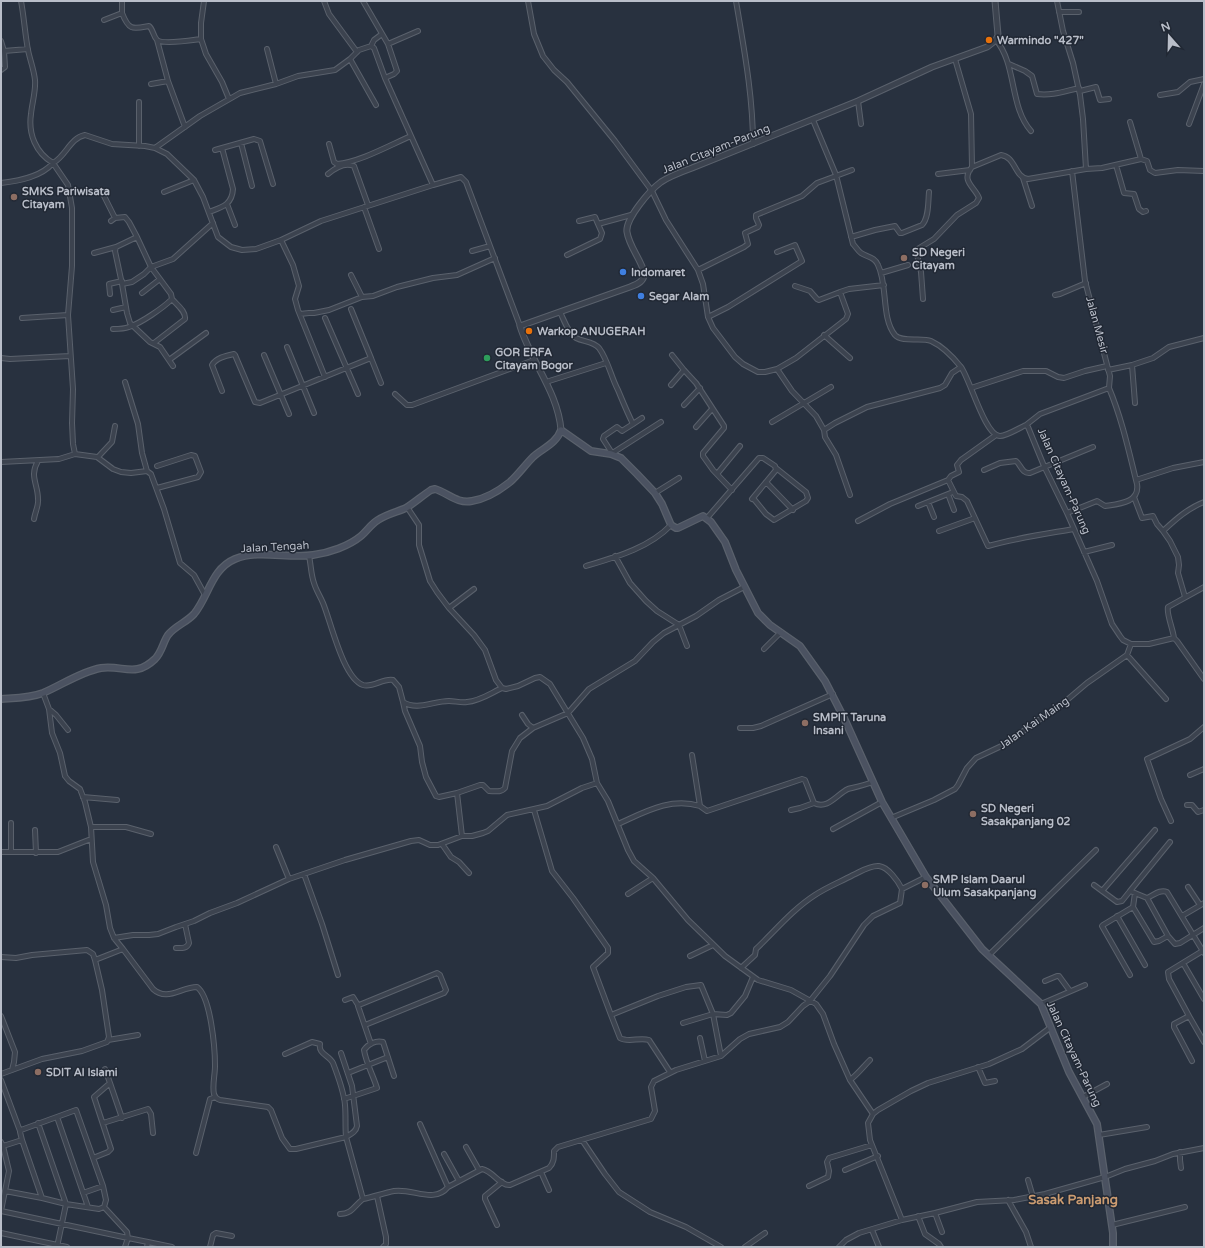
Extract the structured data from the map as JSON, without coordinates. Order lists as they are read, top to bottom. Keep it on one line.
{"streets":{"main road":["Jalan Citayam-Parung","Jalan Tengah"],"street":["Jalan Mesir","Jalan Kai Maing"]},"crossings":[["Jalan Citayam-Parung","Jalan Kai Maing"]],"districts":["Sasak Panjang"],"places":["Warmindo \"427\"","SMKS Pariwisata Citayam","SD Negeri Citayam","Indomaret","Segar Alam","Warkop ANUGERAH","GOR ERFA Citayam Bogor","SMPIT Taruna Insani","SD Negeri Sasakpanjang 02","SMP Islam Daarul Ulum Sasakpanjang","SDIT Al Islami"],"north":"top"}
